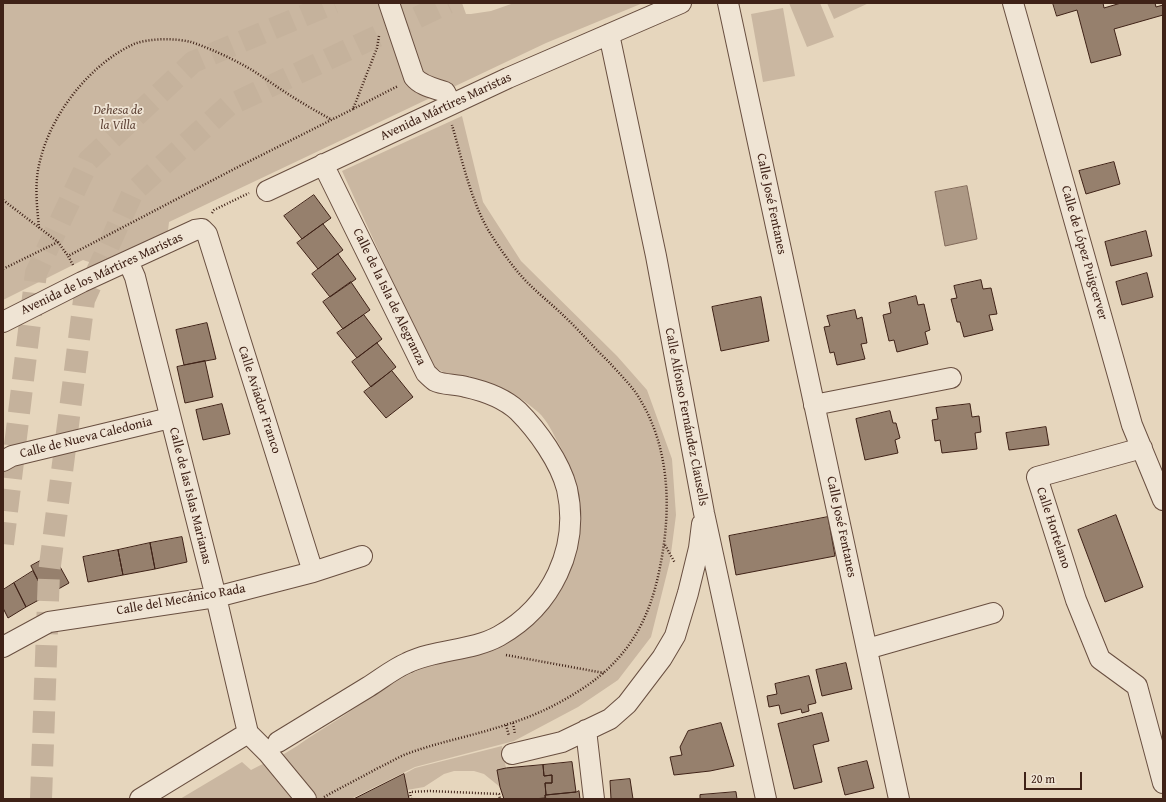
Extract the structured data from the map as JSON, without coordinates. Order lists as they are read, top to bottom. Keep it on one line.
{"streets":{"street":["Avenida Mártires Maristas","Calle José Fentanes","Calle de López Puigcerver","Avenida de los Mártires Maristas","Calle de la Isla de Alegranza","Calle Aviador Franco","Calle Alfonso Fernández Clausells","Calle de Nueva Caledonia","Calle de las Islas Marianas","Calle Hortelano","Calle del Mecánico Rada"]},"crossings":[["Avenida Mártires Maristas","Calle de la Isla de Alegranza"],["Avenida Mártires Maristas","Calle Alfonso Fernández Clausells"],["Calle de López Puigcerver","Calle Hortelano"],["Avenida de los Mártires Maristas","Calle Aviador Franco"],["Avenida de los Mártires Maristas","Calle de las Islas Marianas"],["Calle Aviador Franco","Calle del Mecánico Rada"],["Calle de Nueva Caledonia","Calle de las Islas Marianas"],["Calle de las Islas Marianas","Calle del Mecánico Rada"]],"parks":["Dehesa de la Villa"],"scale_bar":"20 m"}
